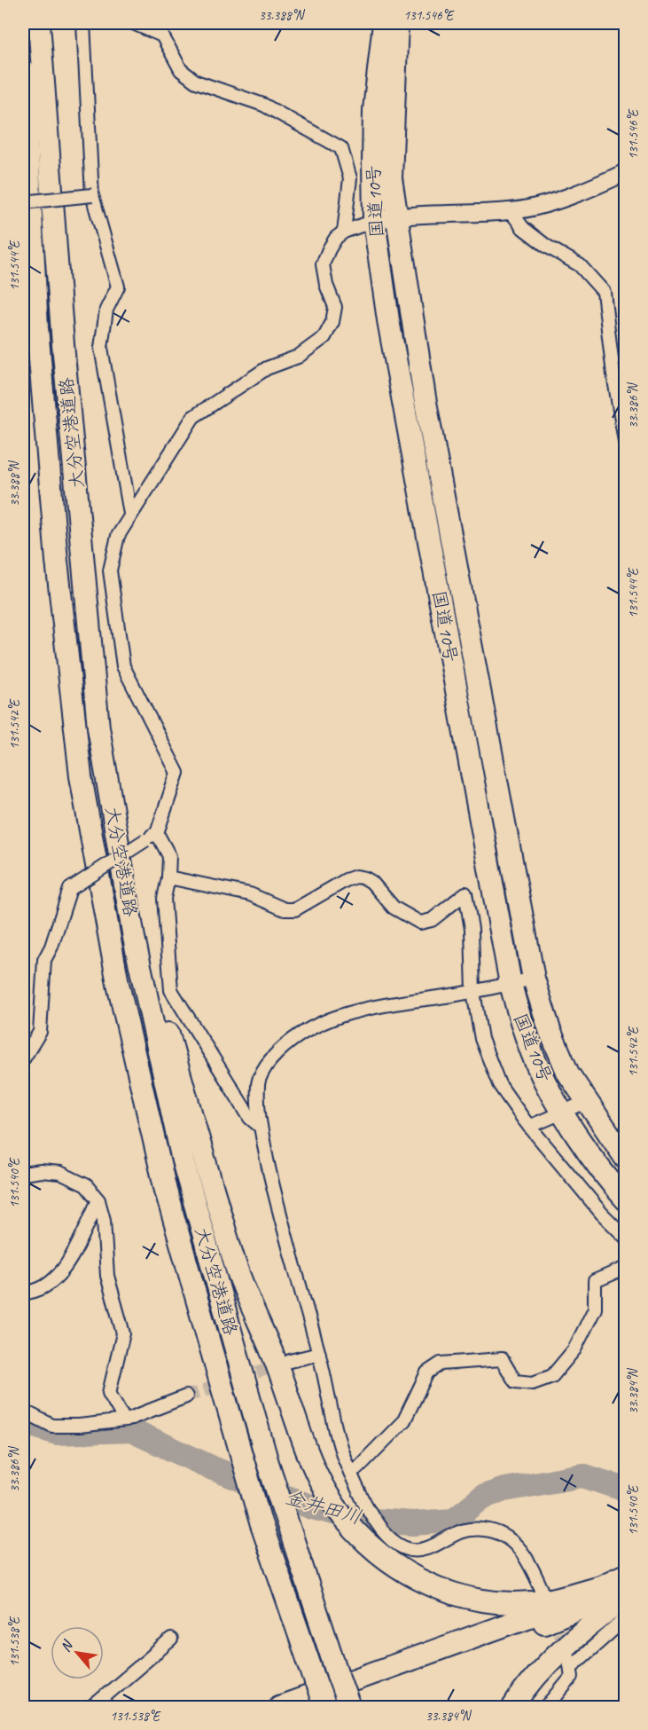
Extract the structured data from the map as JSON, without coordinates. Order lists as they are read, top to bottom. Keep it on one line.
{"streets":{"highway":["国道10号","大分空港道路"]},"water":["金井田川"],"north":"top left","coordinates":["33.388°N","131.546°E","131.544°E","33.386°N","131.542°E","131.540°E","33.384°N","131.538°E"]}
